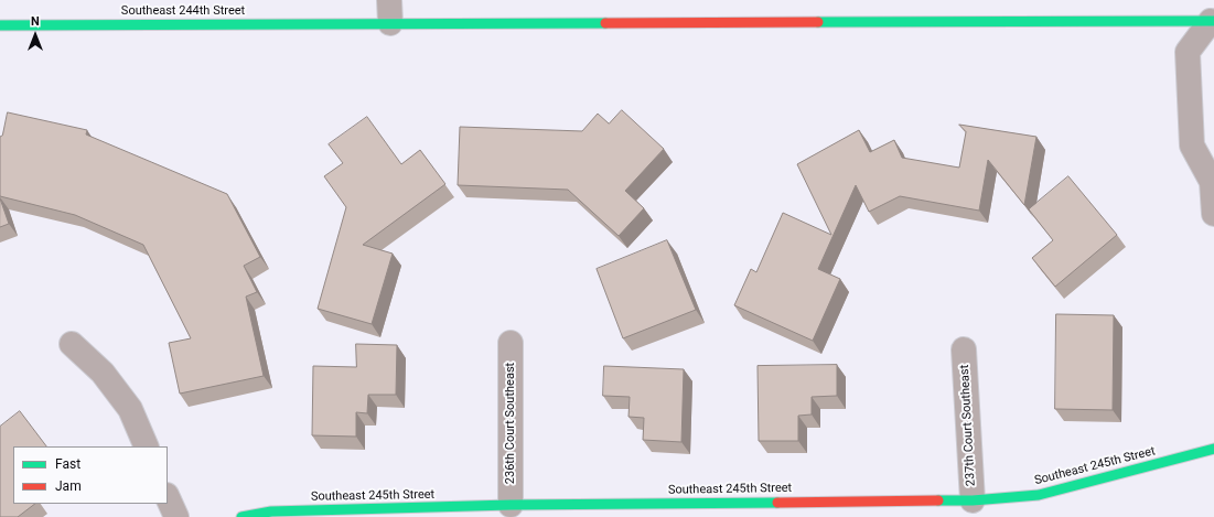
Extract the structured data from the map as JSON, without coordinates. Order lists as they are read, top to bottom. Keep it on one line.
{"streets":{"street":["Southeast 244th Street","236th Court Southeast","237th Court Southeast","Southeast 245th Street"]},"crossings":[["236th Court Southeast","Southeast 245th Street"],["237th Court Southeast","Southeast 245th Street"]],"legend":["Fast","Jam"],"north":"top"}
